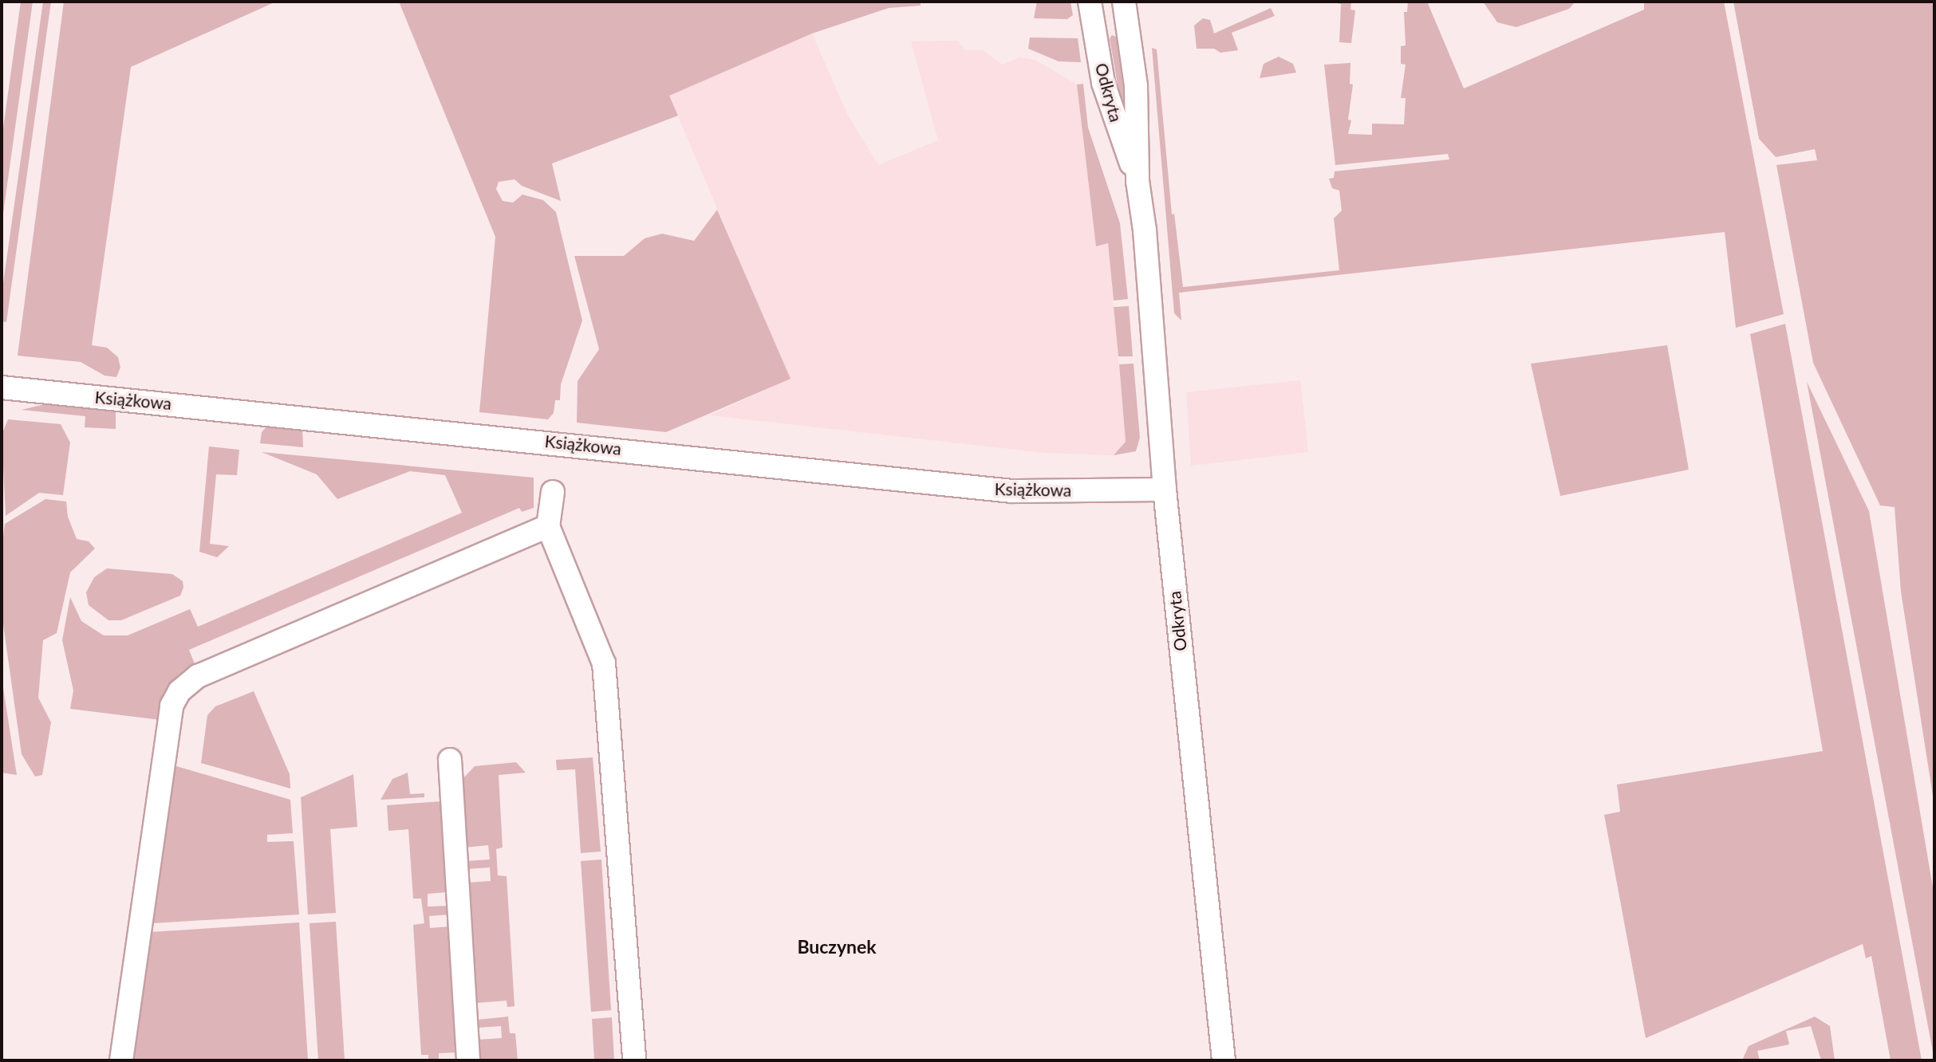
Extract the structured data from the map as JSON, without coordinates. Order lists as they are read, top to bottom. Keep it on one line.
{"streets":{"street":["Odkryta","Książkowa"]},"crossings":[["Odkryta","Książkowa"]],"districts":["Buczynek"]}
